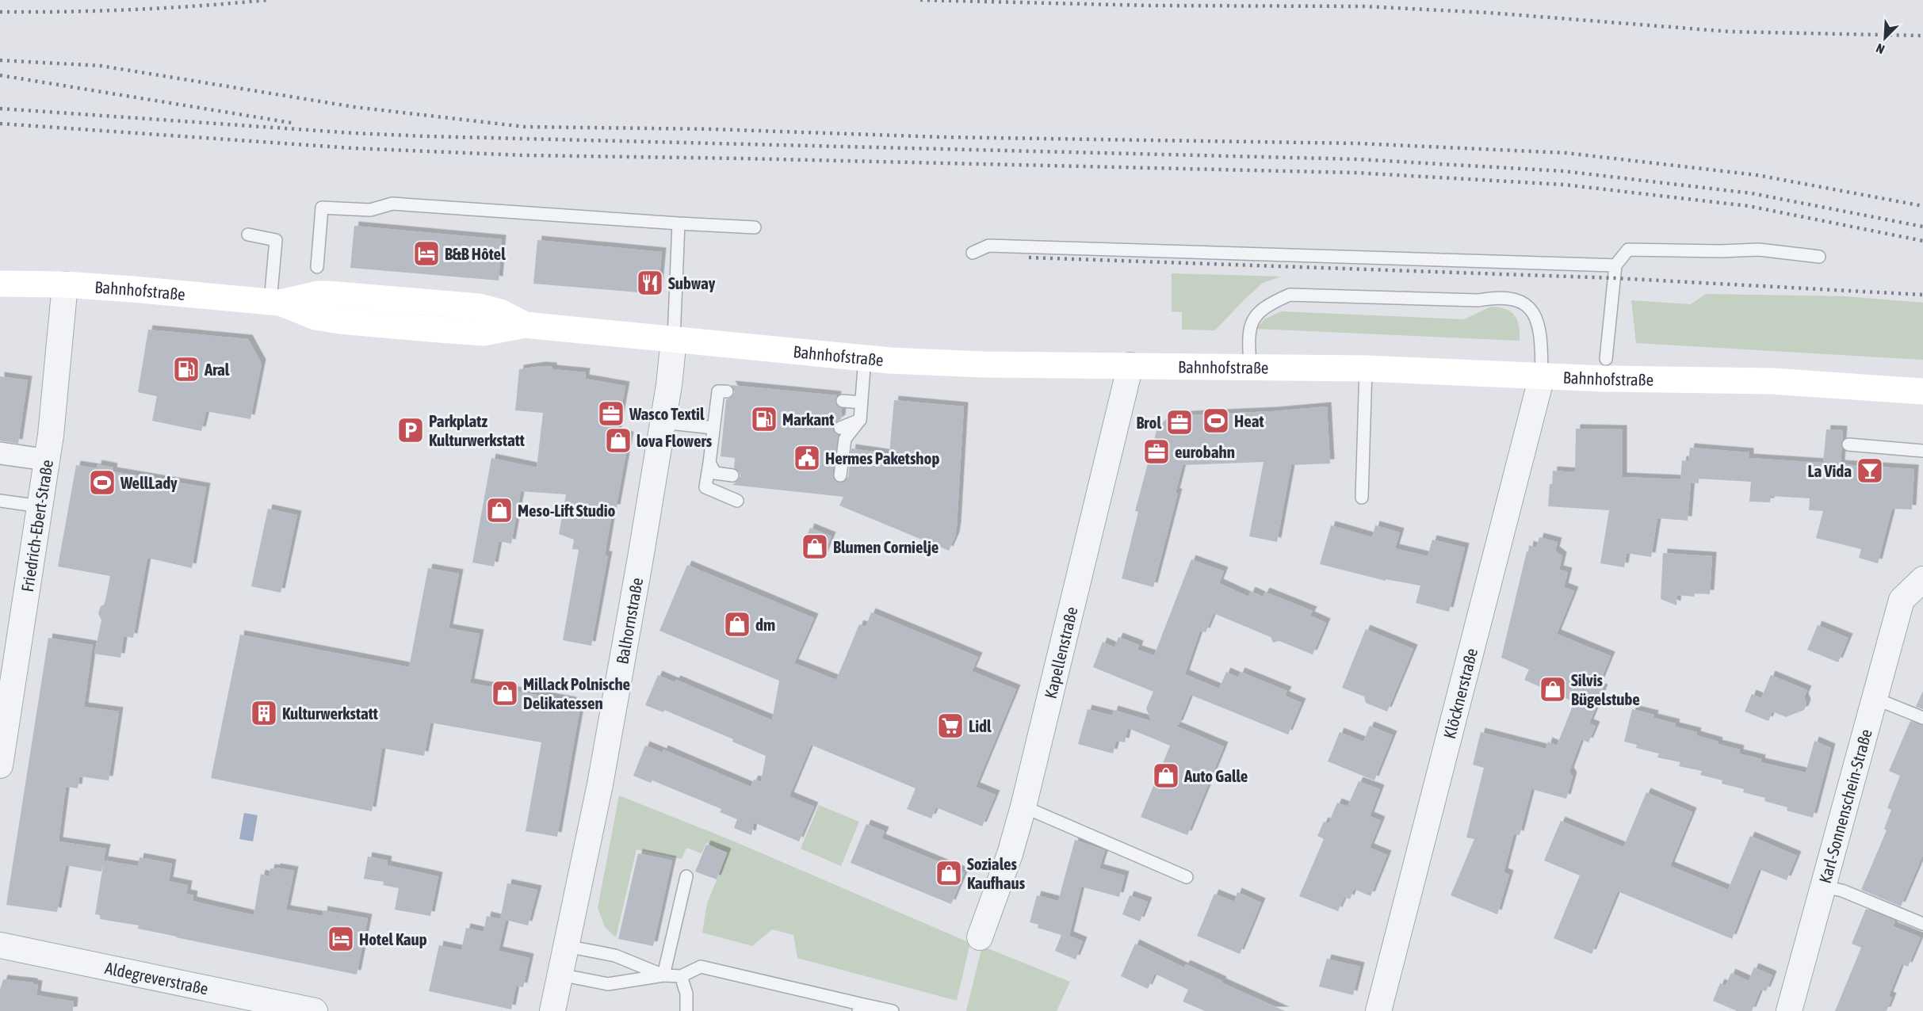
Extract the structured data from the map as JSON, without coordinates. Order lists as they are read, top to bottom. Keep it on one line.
{"streets":{"main road":["Bahnhofstraße"],"street":["Friedrich-Ebert-Straße","Balhornstraße","Kapellenstraße","Klöcknerstraße","Karl-Sonnenschein-Straße","Aldegreverstraße"]},"crossings":[["Bahnhofstraße","Friedrich-Ebert-Straße"],["Bahnhofstraße","Balhornstraße"],["Bahnhofstraße","Kapellenstraße"],["Bahnhofstraße","Klöcknerstraße"]],"places":{"hotel":["B&B Hôtel","Hotel Kaup"],"restaurant":["Subway"],"fuel station":["Aral","Markant"],"office":["Wasco Textil","Brol","eurobahn"],"sports":["Heat","WellLady"],"parking":["Parkplatz Kulturwerkstatt"],"shop":["lova Flowers","Meso-Lift Studio","Blumen Cornielje","dm","Silvis Bügelstube","Millack Polnische Delikatessen","Auto Galle","Soziales Kaufhaus"],"public building":["Hermes Paketshop"],"bar":["La Vida"],"building":["Kulturwerkstatt"],"supermarket":["Lidl"]},"north":"bottom left"}
